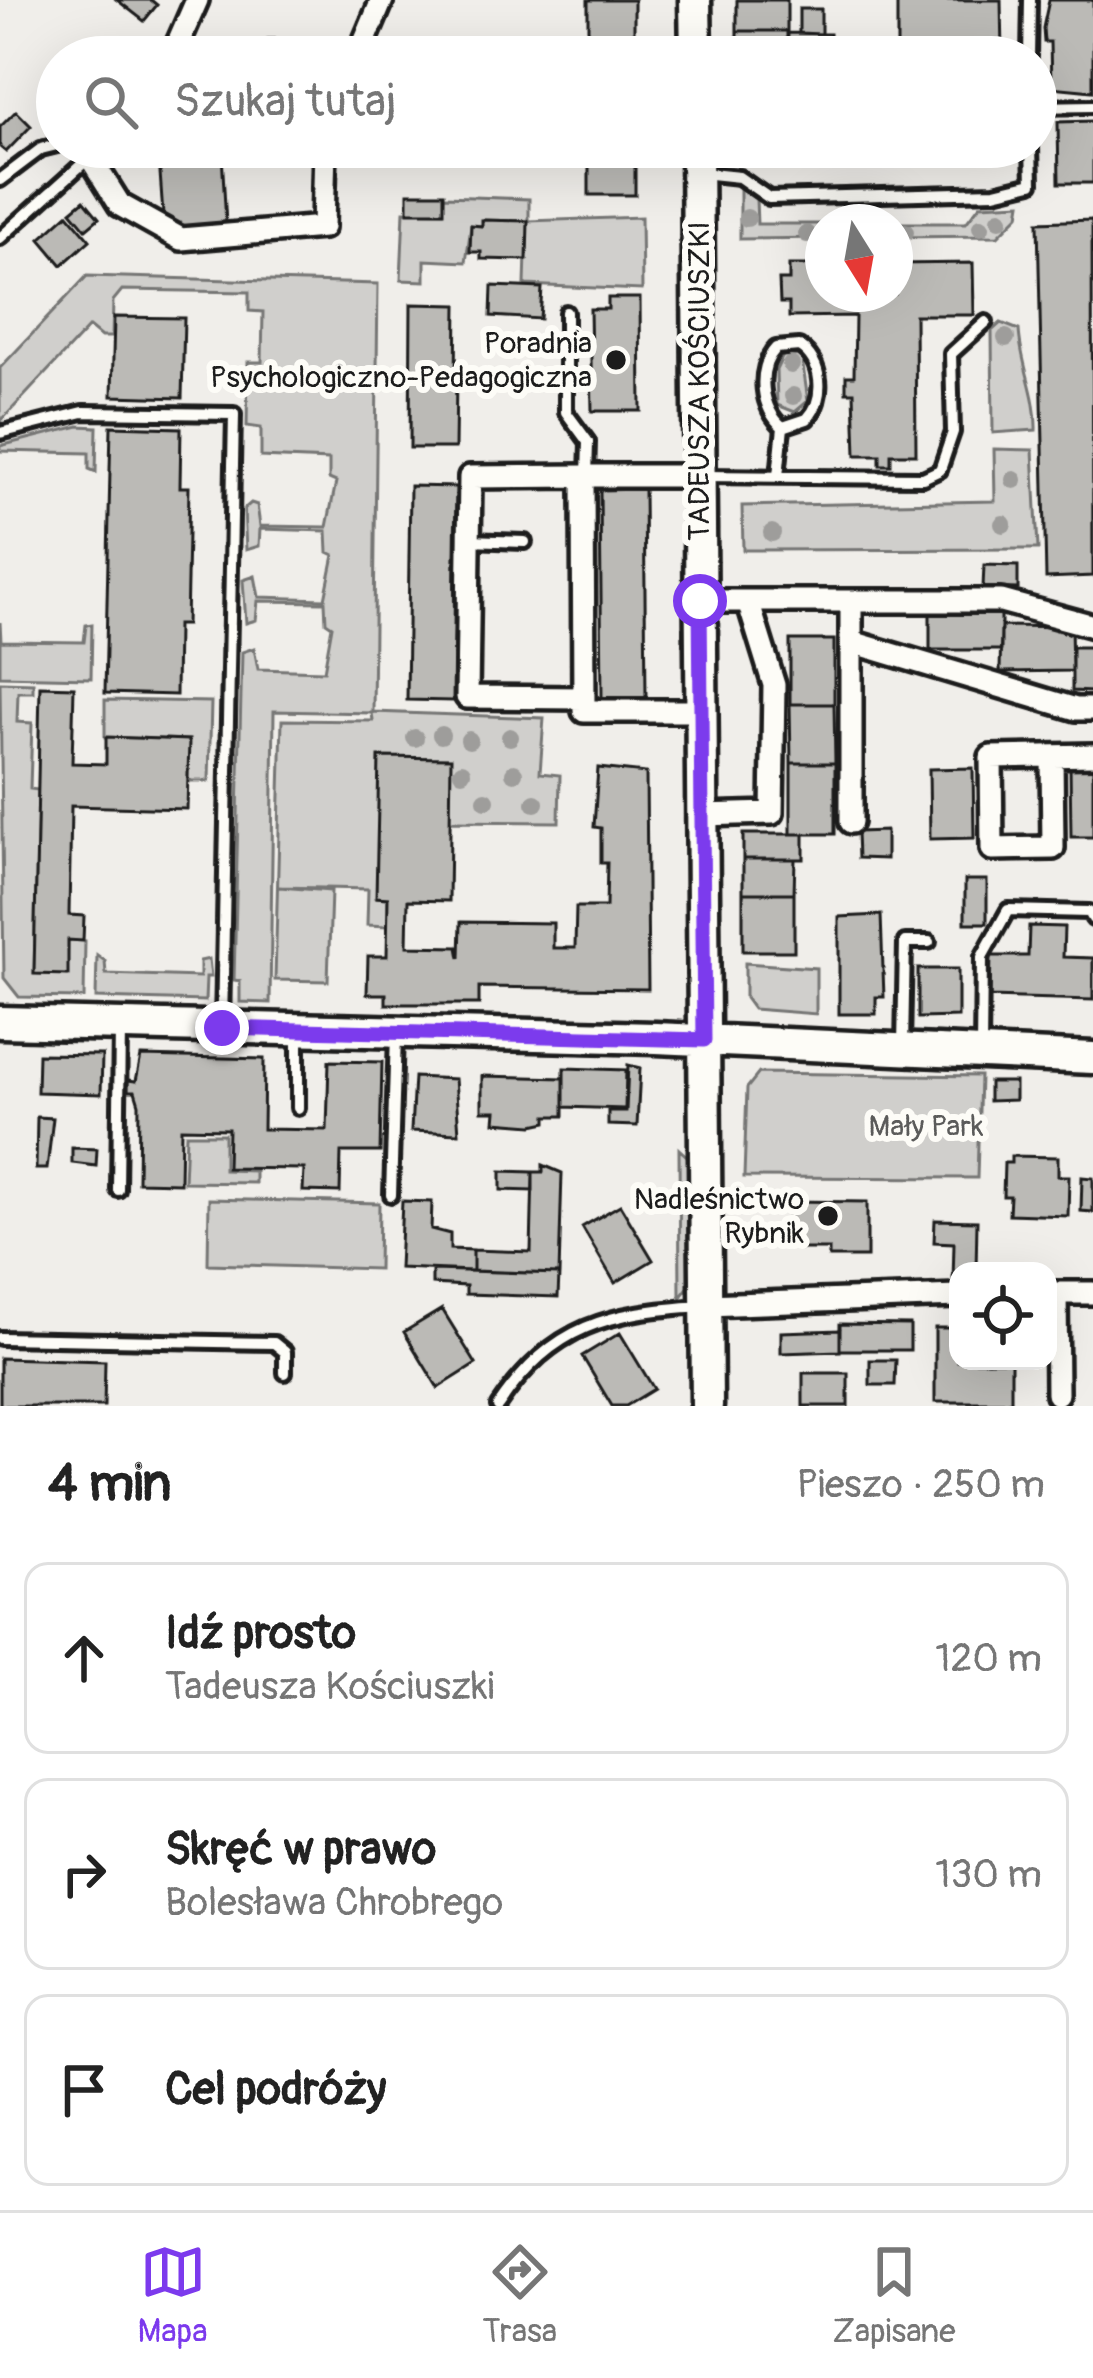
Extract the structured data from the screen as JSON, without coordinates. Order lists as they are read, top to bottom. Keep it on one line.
{"streets":{"street":["TADEUSZA KOŚCIUSZKI"]},"parks":["Mały Park"],"places":["Poradnia Psychologiczno-Pedagogiczna","Nadleśnictwo Rybnik"],"north":"bottom","page":{"search":"Szukaj tutaj","heading":["4 min","Pieszo · 250 m"],"list":[["Idź prosto","Tadeusza Kościuszki","120 m"],["Skręć w prawo","Bolesława Chrobrego","130 m"],"Cel podróży"],"nav":["Mapa","Trasa","Zapisane"]}}
